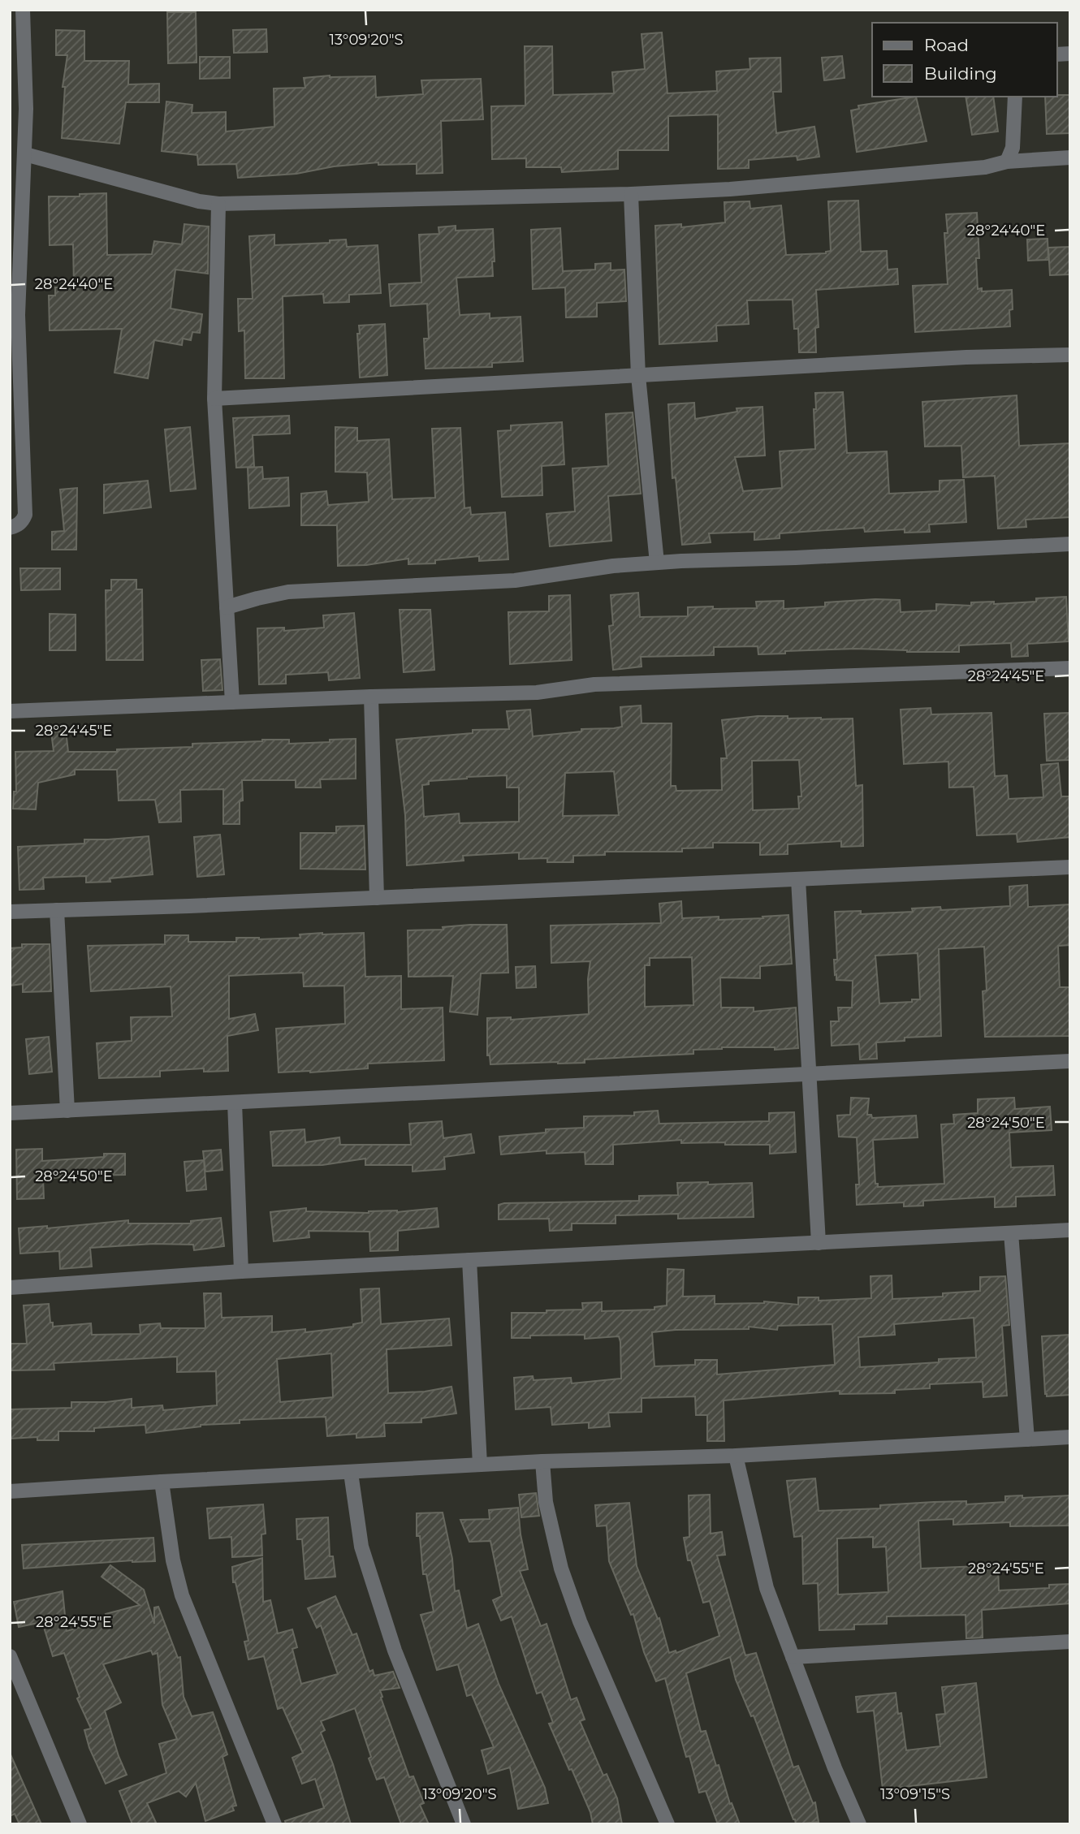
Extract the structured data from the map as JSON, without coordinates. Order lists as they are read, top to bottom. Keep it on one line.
{"legend":["Road","Building"],"coordinates":["13°09'20\"S","28°24'40\"E","28°24'45\"E","28°24'50\"E","28°24'55\"E","13°09'15\"S"]}
